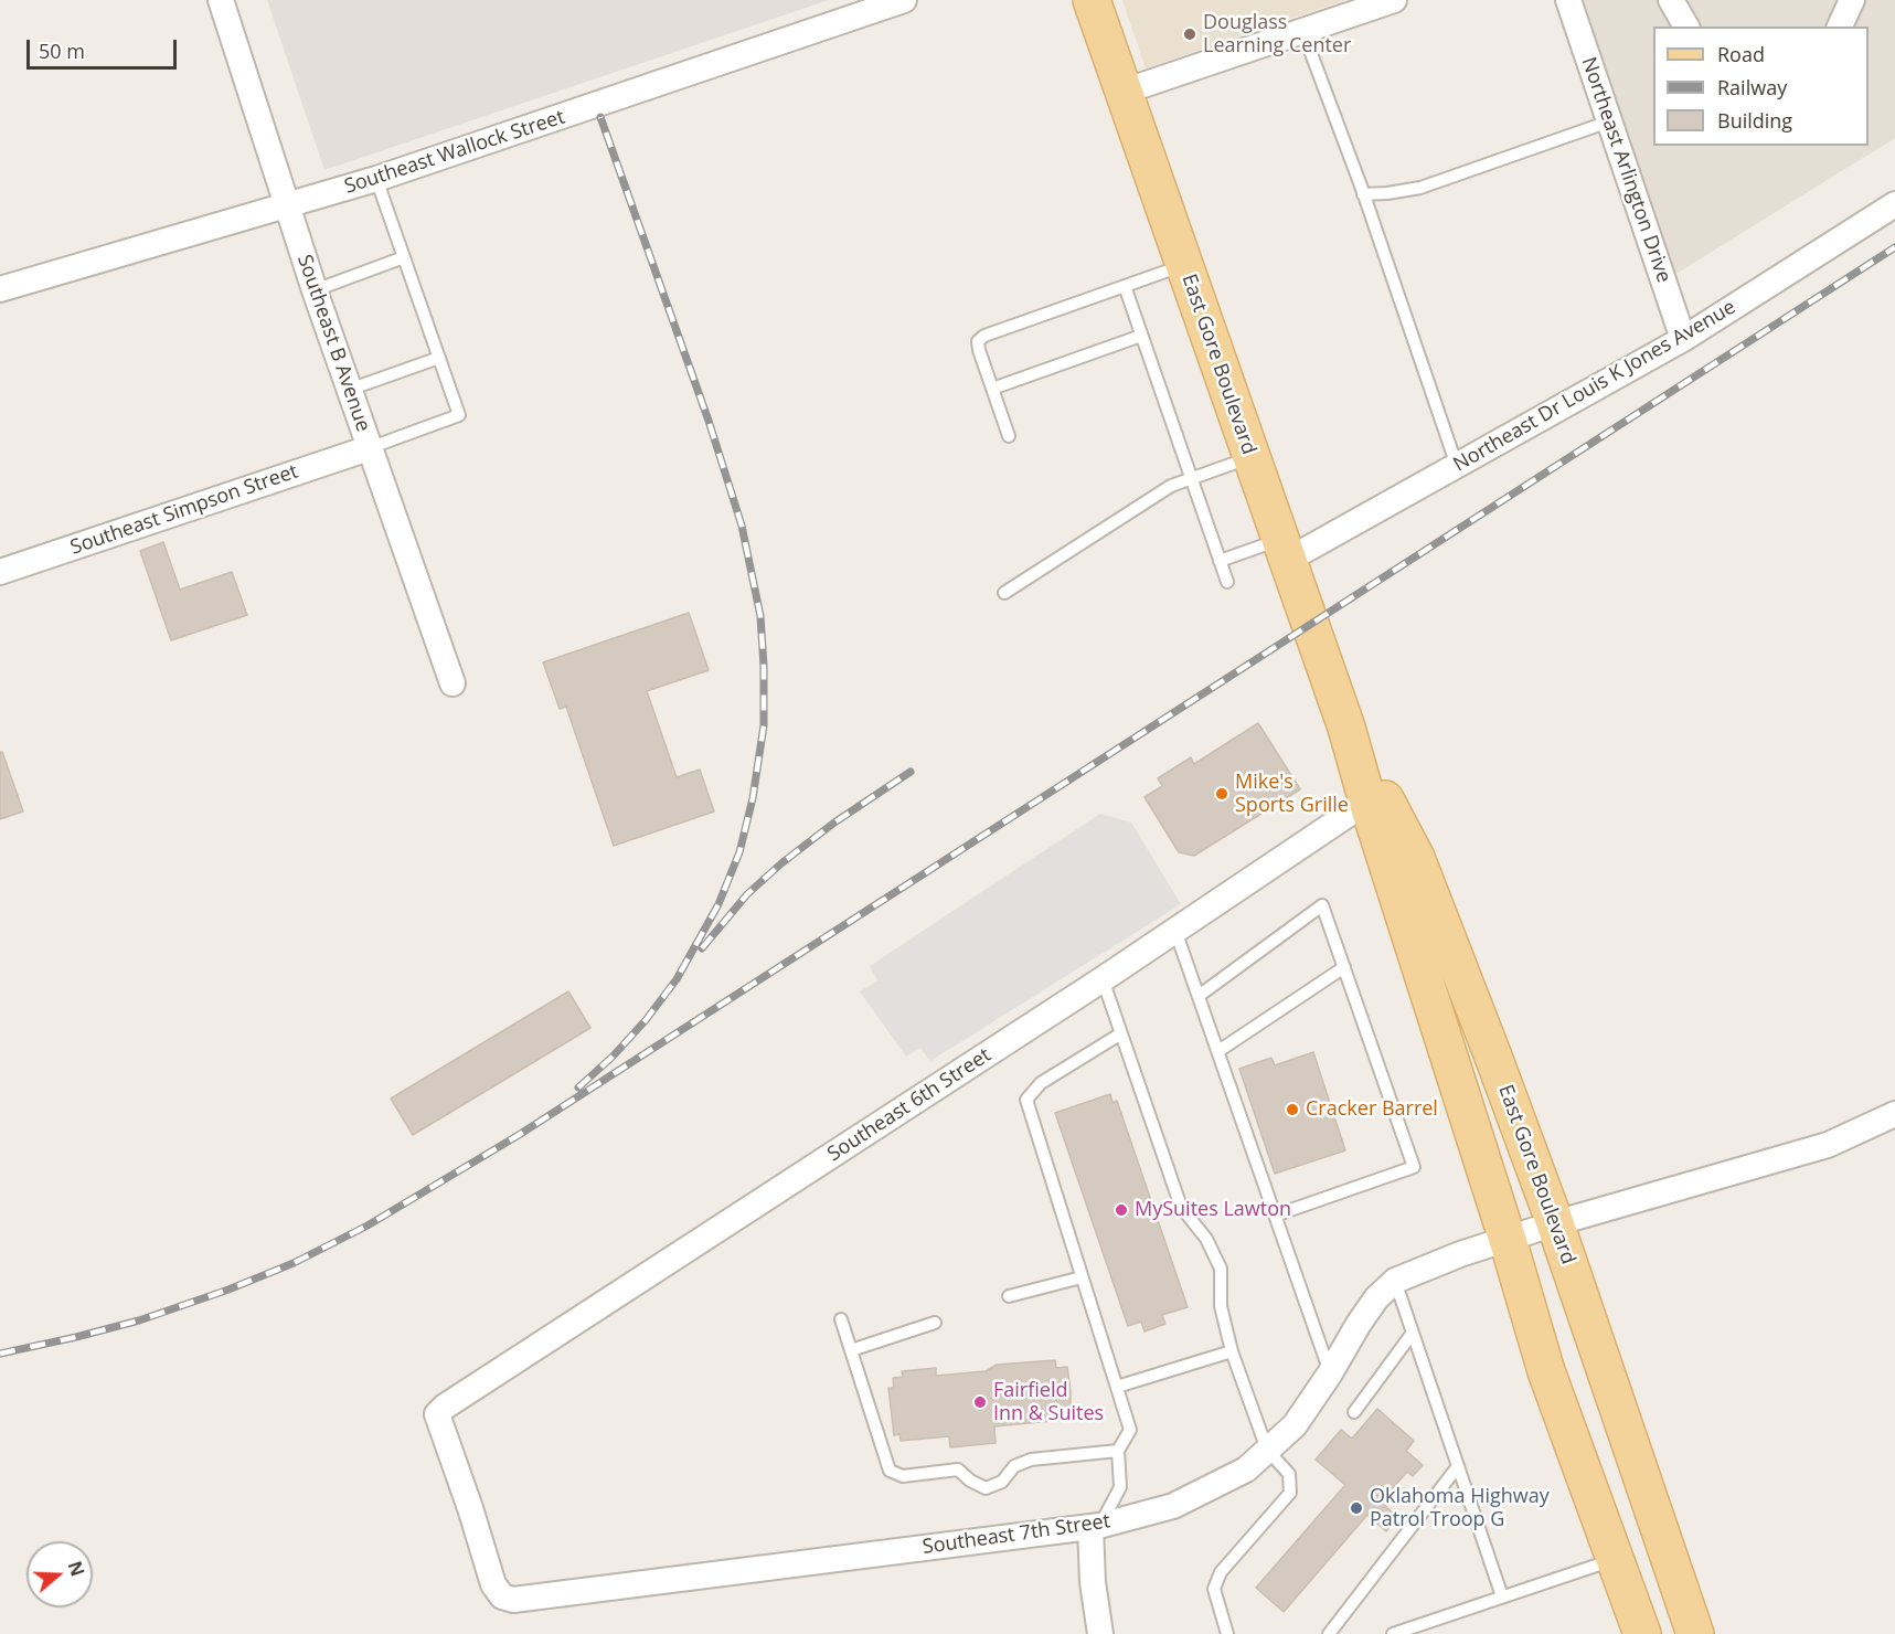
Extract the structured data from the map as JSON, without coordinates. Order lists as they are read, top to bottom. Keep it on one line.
{"streets":{"main road":["East Gore Boulevard"],"street":["Southeast Wallock Street","Northeast Arlington Drive","Southeast B Avenue","Northeast Dr Louis K Jones Avenue","Southeast Simpson Street","Southeast 6th Street","Southeast 7th Street"]},"crossings":[["Southeast Wallock Street","Southeast B Avenue"],["Northeast Arlington Drive","Northeast Dr Louis K Jones Avenue"],["Southeast B Avenue","Southeast Simpson Street"],["East Gore Boulevard","Northeast Dr Louis K Jones Avenue"],["East Gore Boulevard","Southeast 6th Street"],["East Gore Boulevard","Southeast 7th Street"],["Southeast 6th Street","Southeast 7th Street"]],"places":["Douglass Learning Center","Mike's Sports Grille","Cracker Barrel","MySuites Lawton","Fairfield Inn & Suites","Oklahoma Highway Patrol Troop G"],"legend":["Road","Railway","Building"],"scale_bar":"50 m","north":"right"}
